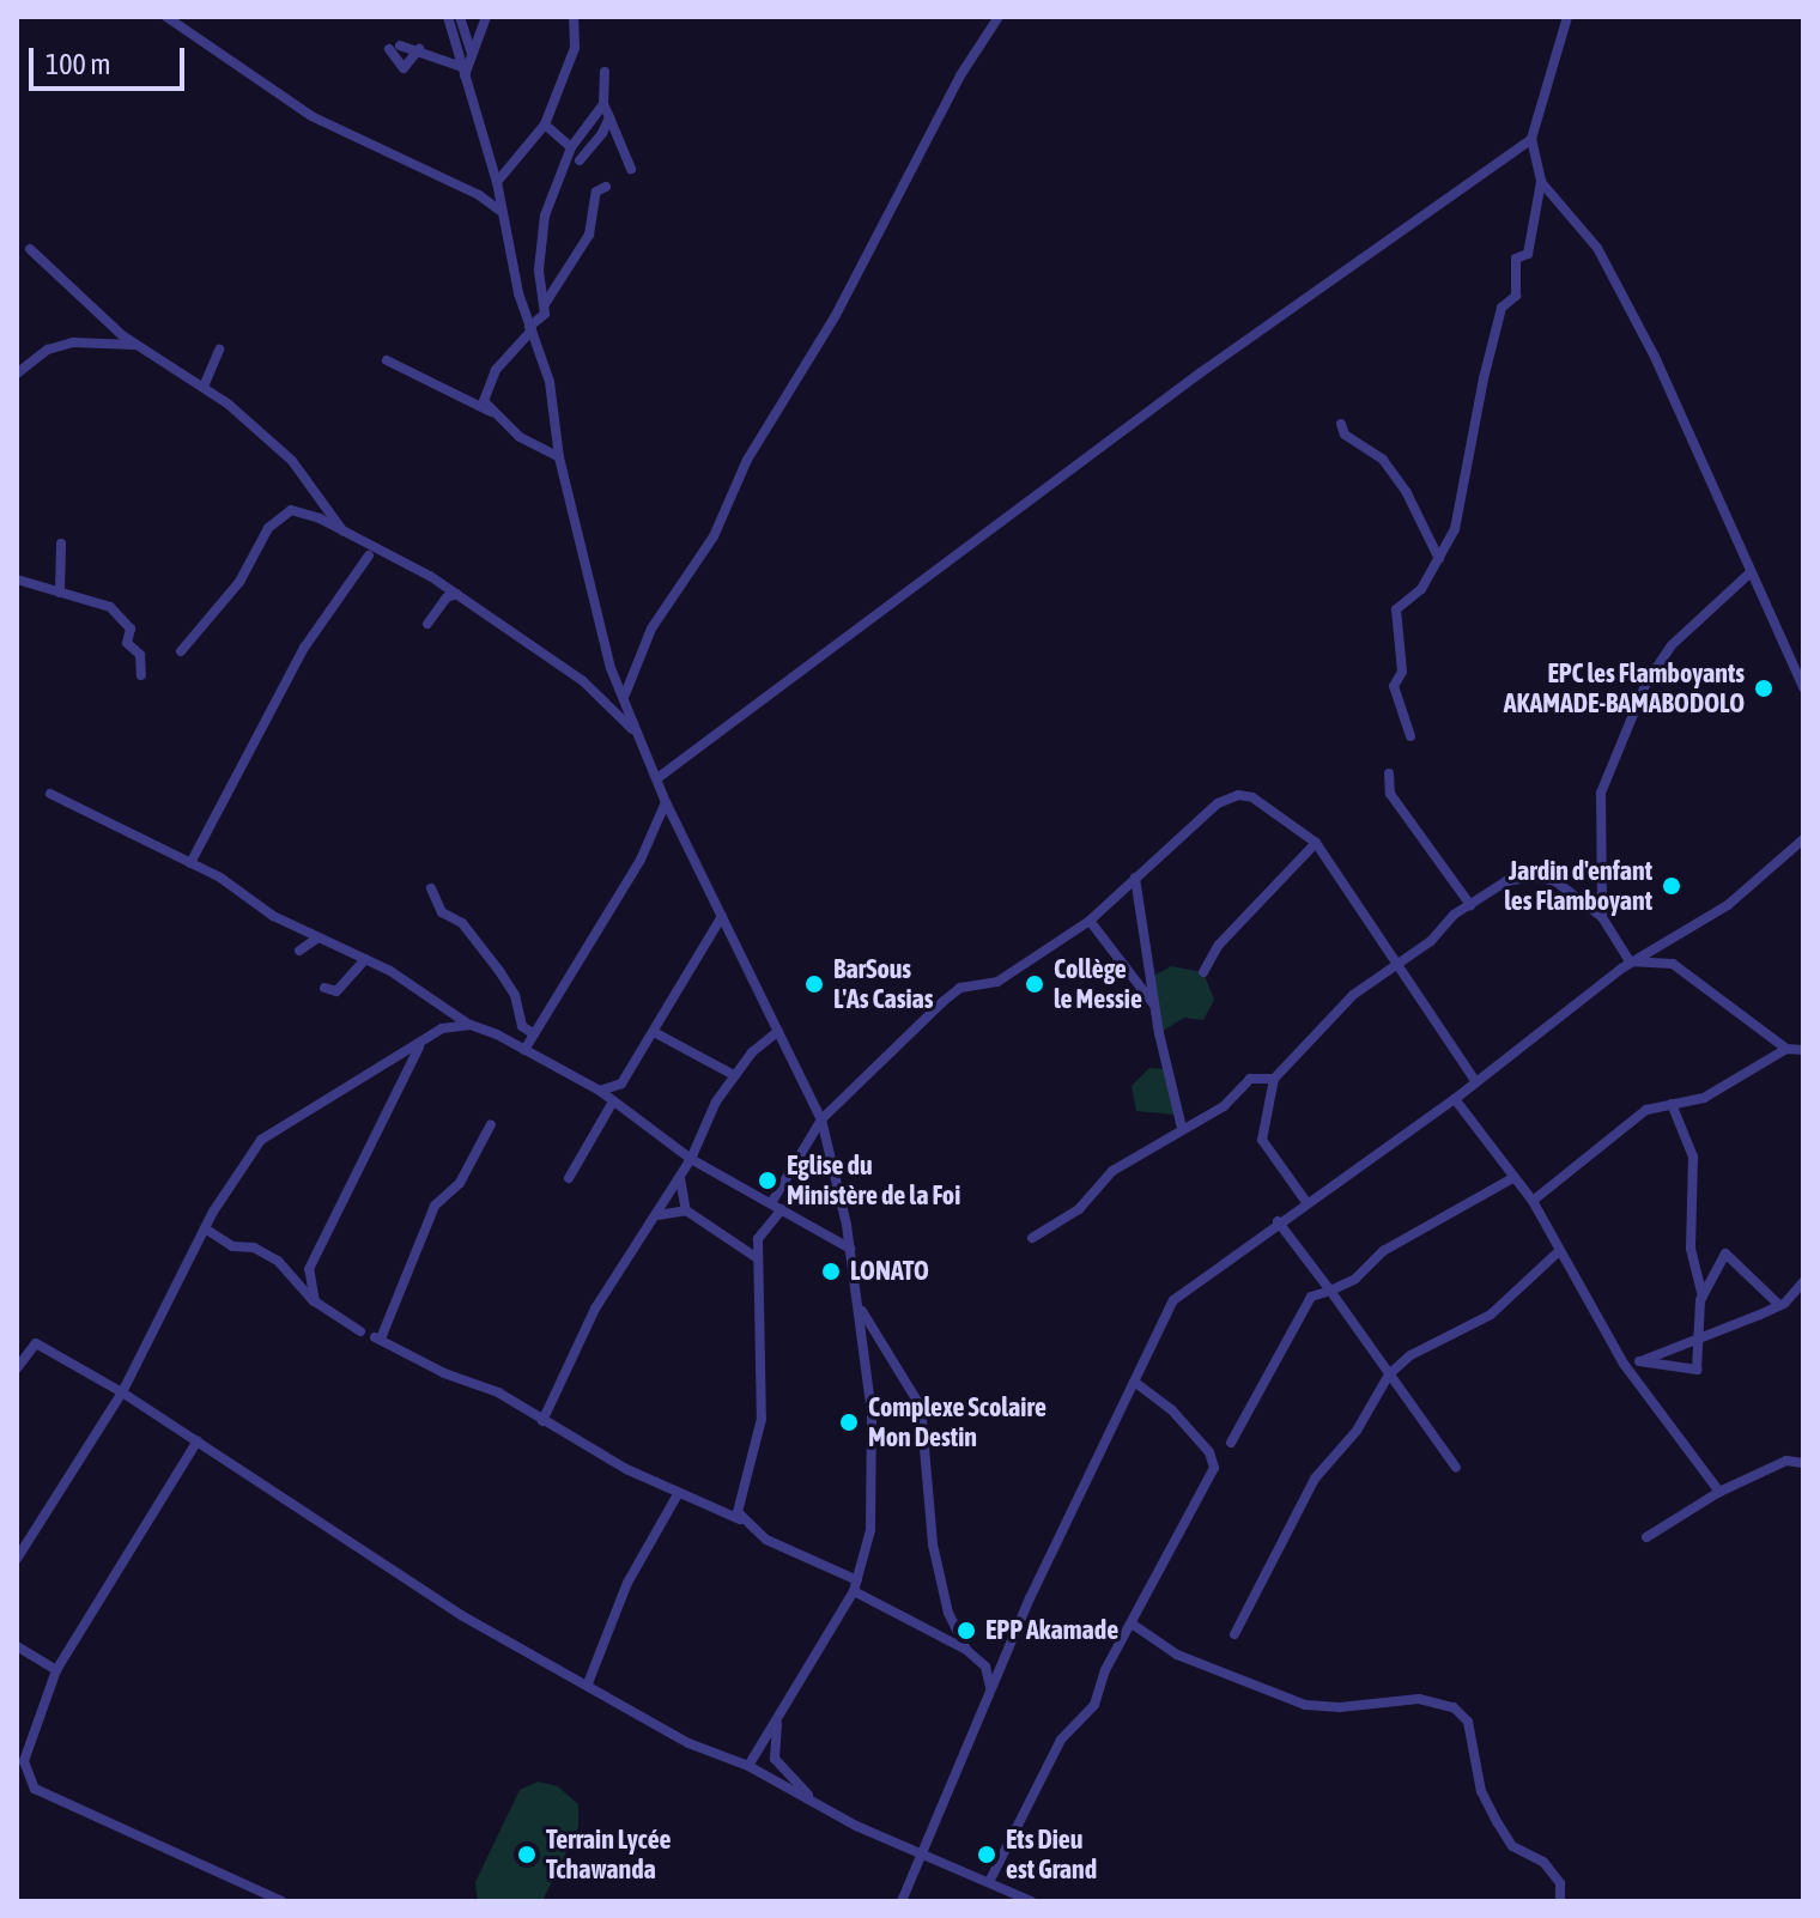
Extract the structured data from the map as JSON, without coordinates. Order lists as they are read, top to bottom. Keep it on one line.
{"places":["EPC les Flamboyants AKAMADE-BAMABODOLO","Jardin d'enfant les Flamboyant","BarSous L'As Casias","Collège le Messie","Eglise du Ministère de la Foi","LONATO","Complexe Scolaire Mon Destin","EPP Akamade","Terrain Lycée Tchawanda","Ets Dieu est Grand"],"scale_bar":"100 m"}
